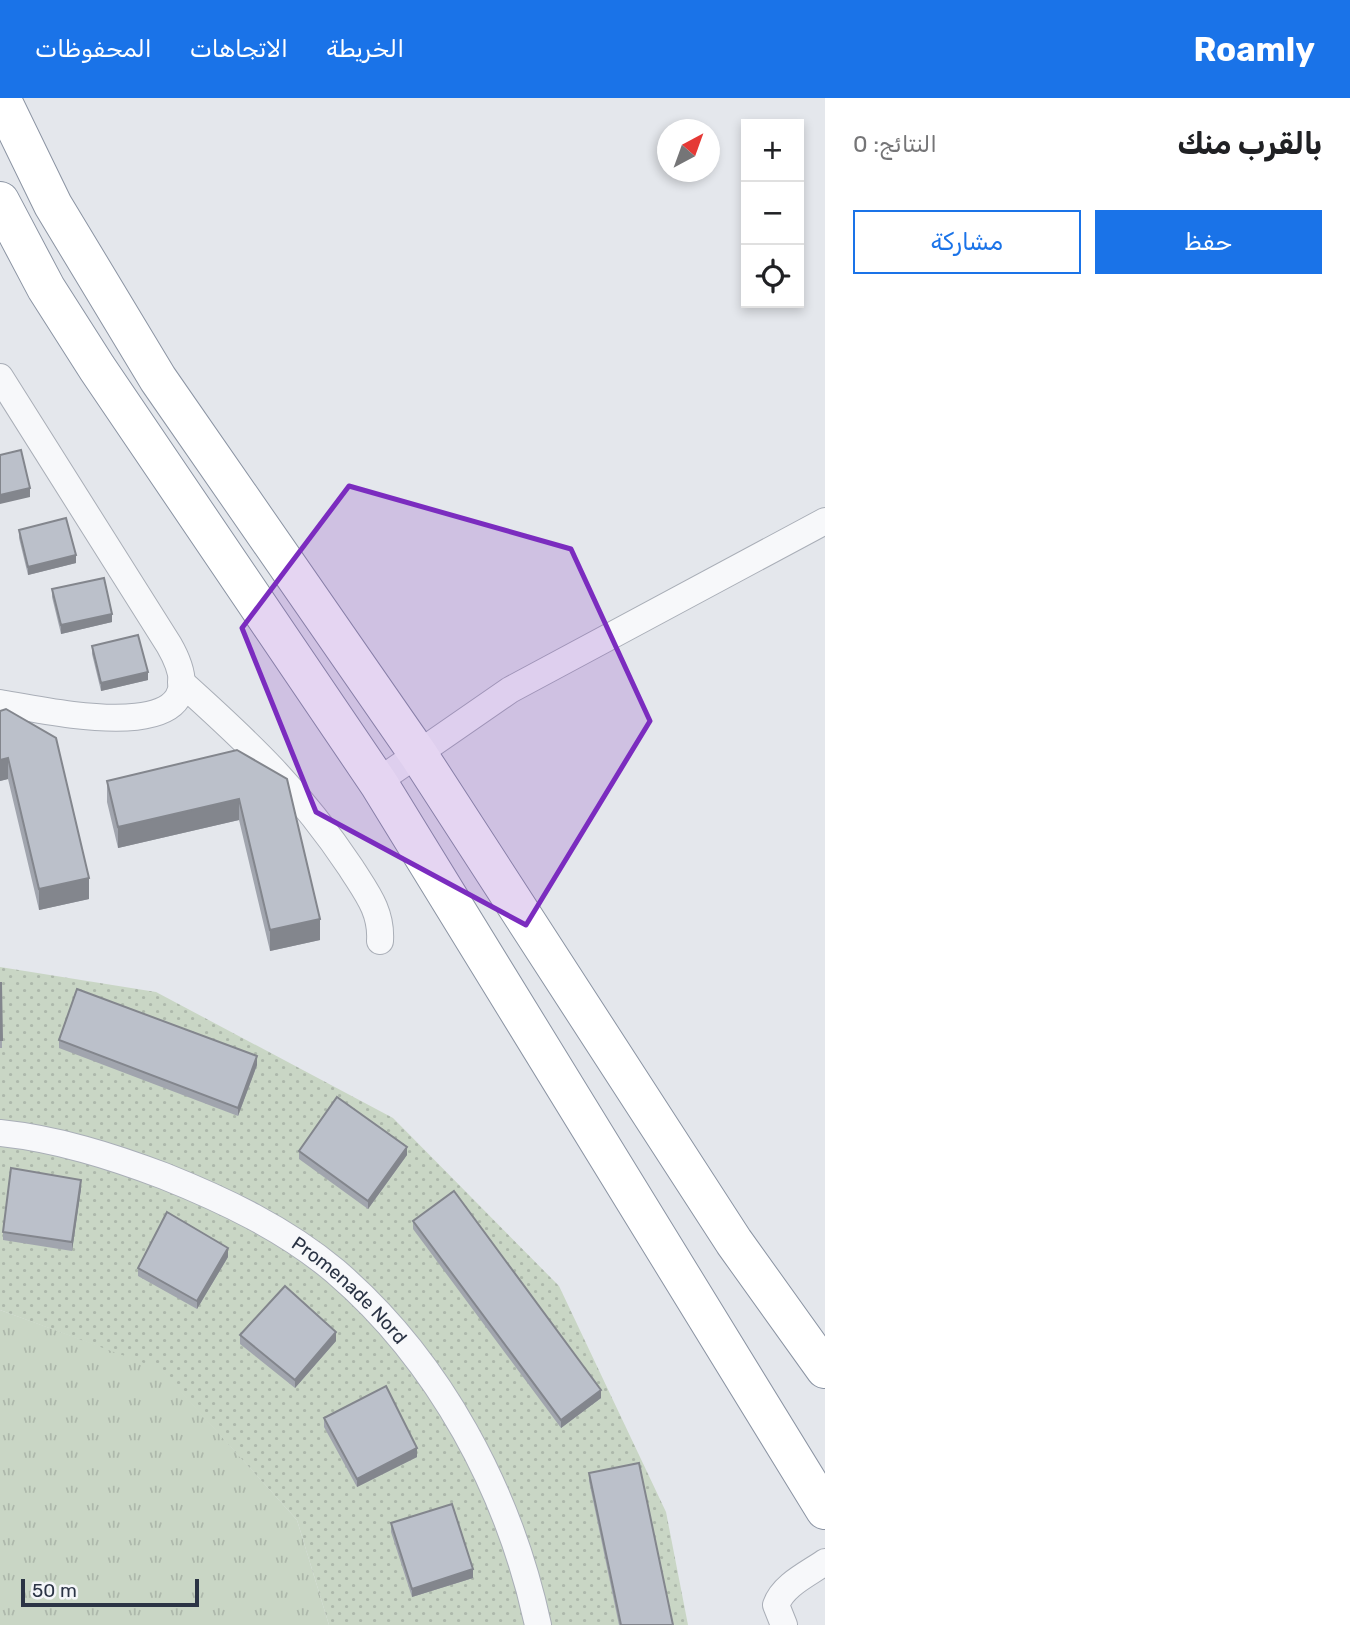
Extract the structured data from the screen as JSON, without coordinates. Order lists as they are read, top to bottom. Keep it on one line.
{"streets":{"street":["Promenade Nord"]},"scale_bar":"50 m","north":"top right","page":{"header":"Roamly","nav":["الخريطة","الاتجاهات","المحفوظات"],"heading":["بالقرب منك","النتائج: 0"],"map_buttons":["+","−"],"buttons":["حفظ","مشاركة"],"scale":"50 m"}}
